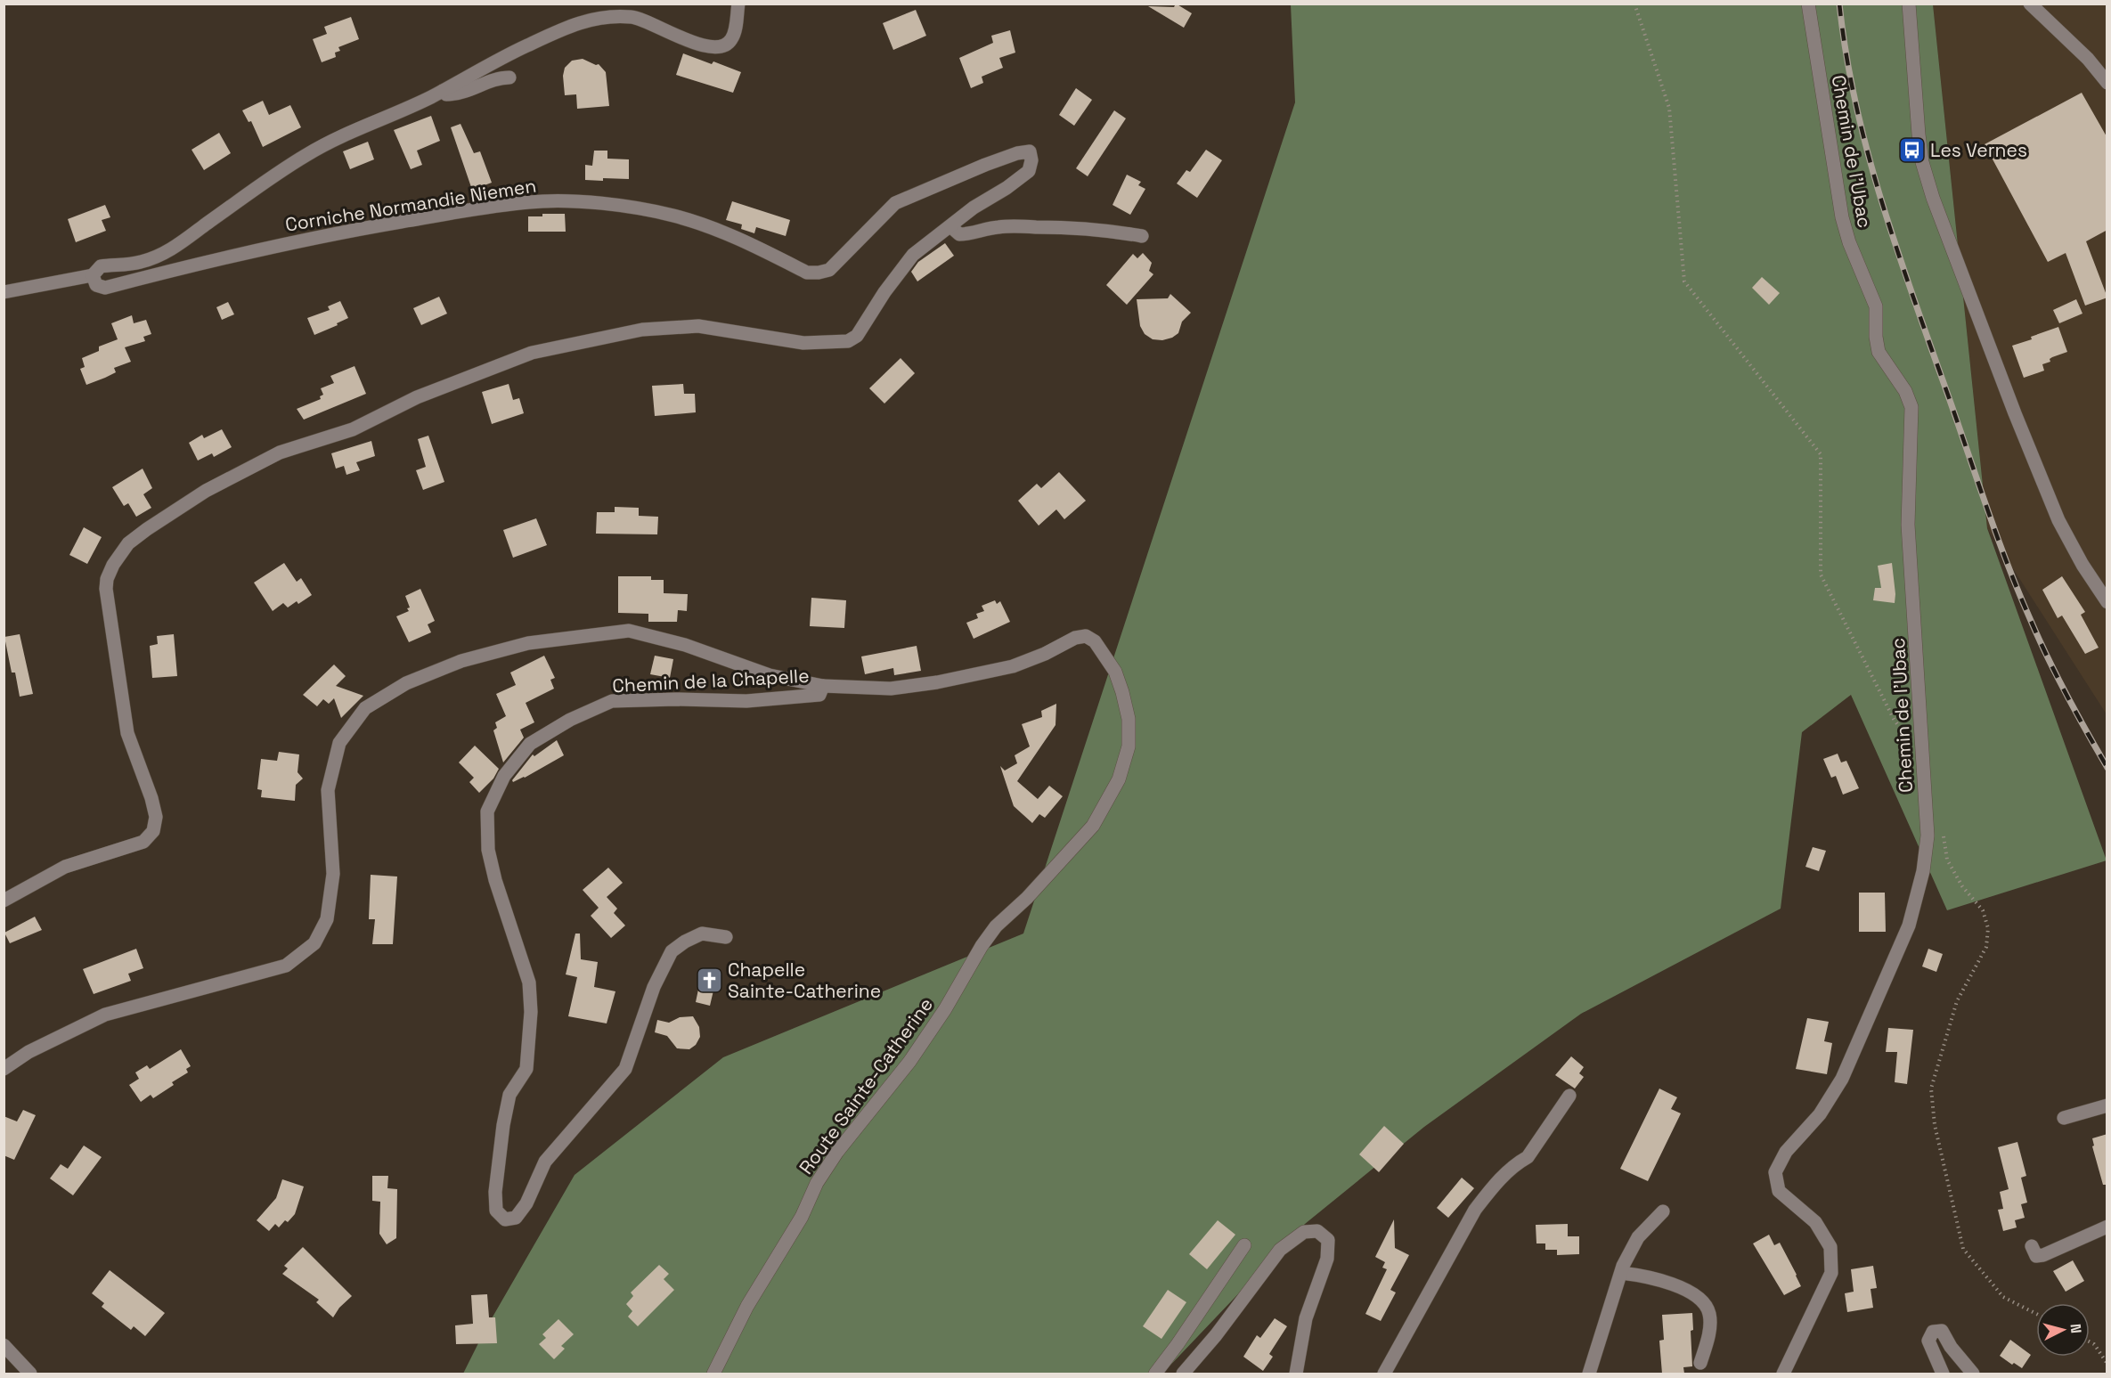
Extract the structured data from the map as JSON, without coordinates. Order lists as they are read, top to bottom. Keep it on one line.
{"streets":{"street":["Chemin de l'Ubac","Corniche Normandie Niemen","Chemin de la Chapelle","Route Sainte-Catherine"]},"crossings":[["Chemin de la Chapelle","Route Sainte-Catherine"]],"places":{"bus stop":["Les Vernes"],"church":["Chapelle Sainte-Catherine"]},"north":"right"}
